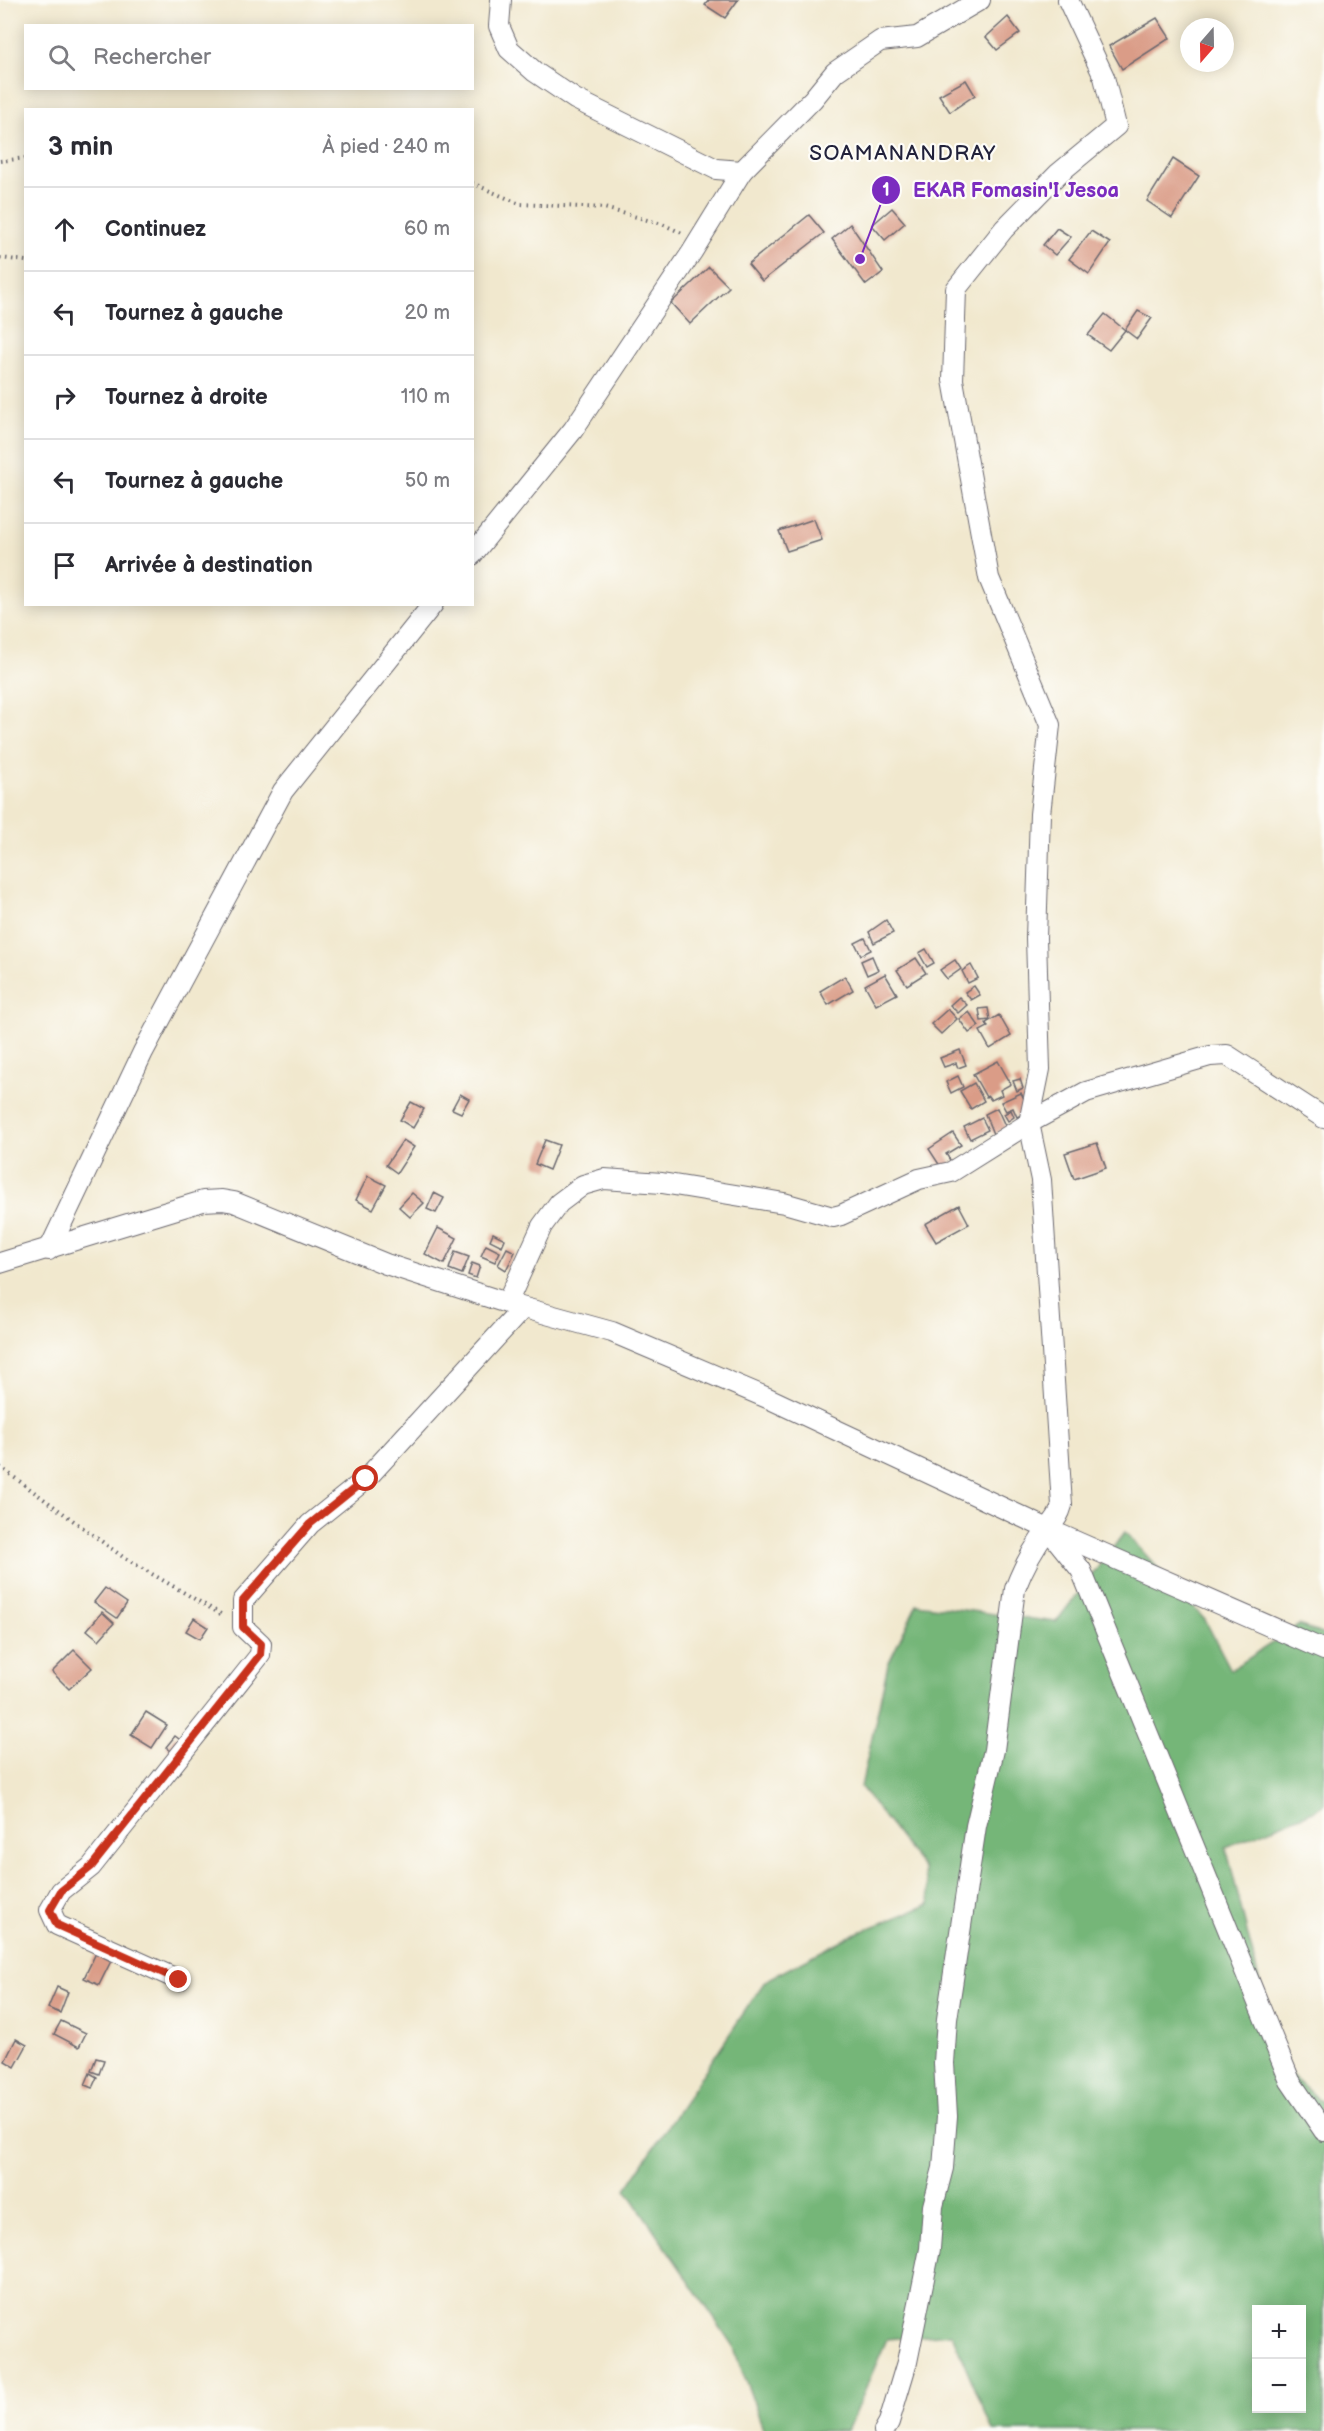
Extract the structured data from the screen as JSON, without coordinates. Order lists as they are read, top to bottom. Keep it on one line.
{"districts":["SOAMANANDRAY"],"places":["EKAR Fomasin'I Jesoa"],"north":"bottom","page":{"search":"Rechercher","heading":["3 min","À pied · 240 m"],"list":[["Continuez","60 m"],["Tournez à gauche","20 m"],["Tournez à droite","110 m"],["Tournez à gauche","50 m"],"Arrivée à destination"],"map_buttons":["+","−"]}}
